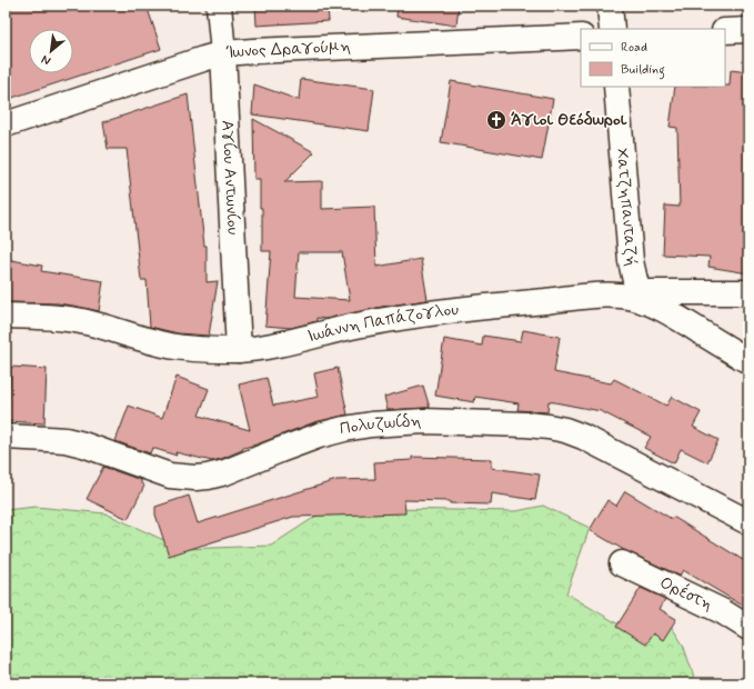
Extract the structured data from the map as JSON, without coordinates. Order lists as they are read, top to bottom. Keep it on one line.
{"streets":{"street":["Ίωνος Δραγούμη","Αγίου Αντωνίου","Χατζηπανταζή","Ιωάννη Παπάζογλου","Πολυζωίδη","Ορέστη"]},"crossings":[["Ίωνος Δραγούμη","Αγίου Αντωνίου"],["Αγίου Αντωνίου","Ιωάννη Παπάζογλου"],["Χατζηπανταζή","Ιωάννη Παπάζογλου"]],"places":{"church":["Άγιοι Θεόδωροι"]},"legend":["Road","Building"],"north":"bottom left"}
